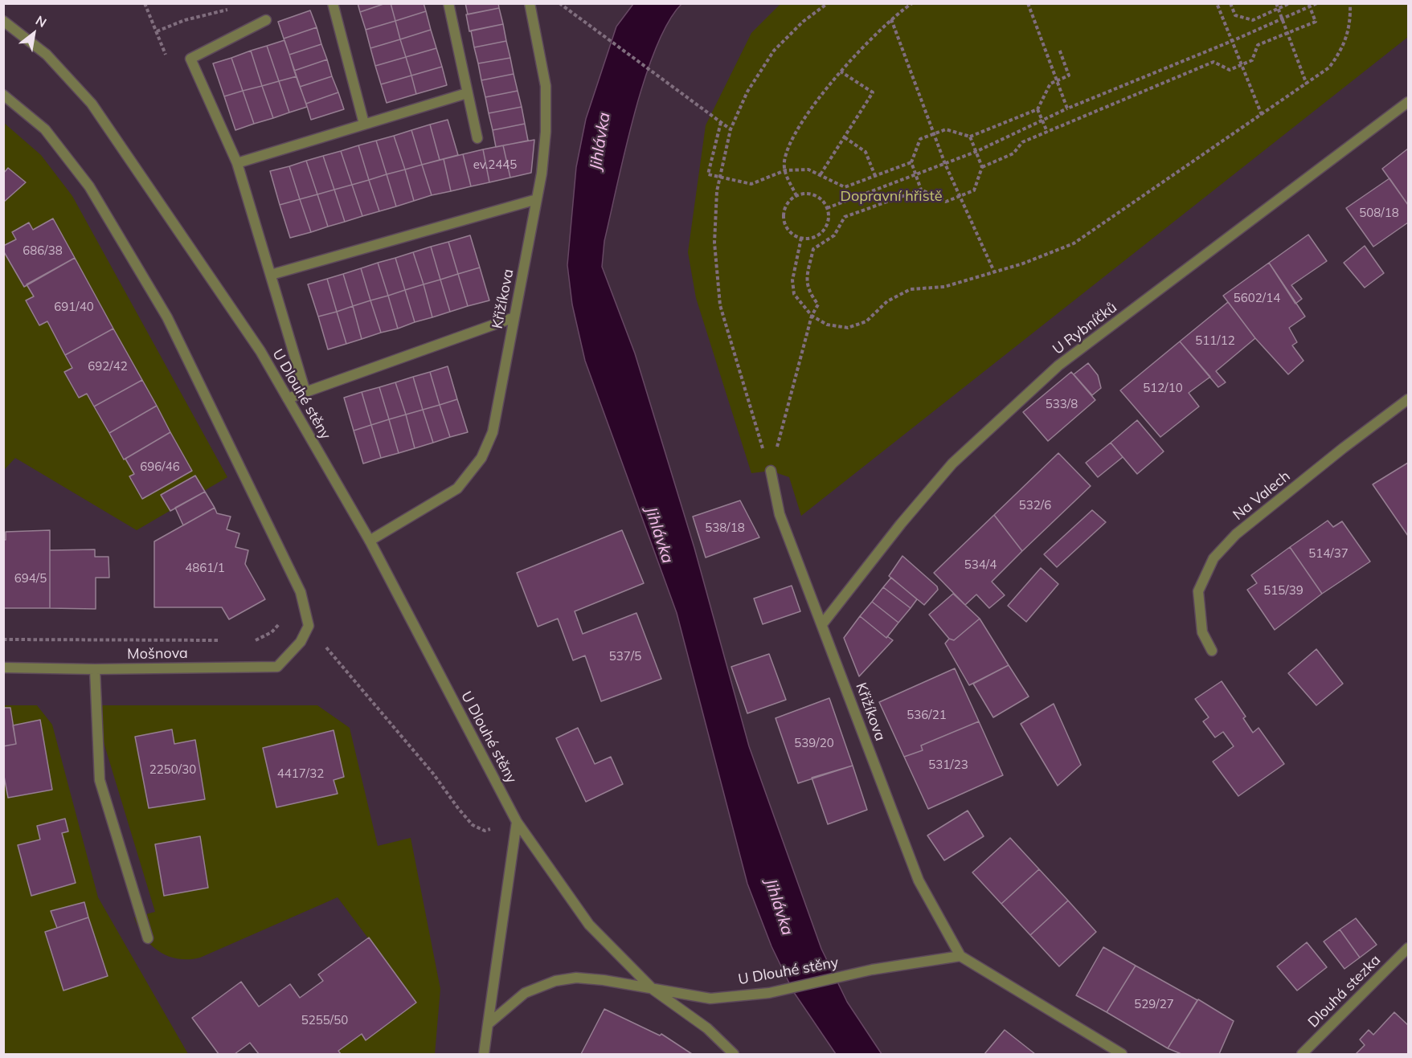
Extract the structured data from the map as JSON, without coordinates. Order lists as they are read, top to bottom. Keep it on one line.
{"streets":{"street":["Křižíkova","U Rybníčků","U Dlouhé stěny","Na Valech","Mošnova","Dlouhá stezka"]},"crossings":[["Křižíkova","U Rybníčků"],["Křižíkova","U Dlouhé stěny"]],"water":["Jihlávka"],"parks":["Dopravní hřistě"],"house_numbers":["ev.2445","508/18","686/38","5602/14","691/40","511/12","692/42","512/10","533/8","696/46","532/6","538/18","514/37","534/4","4861/1","694/5","515/39","537/5","536/21","539/20","531/23","2250/30","4417/32","529/27","5255/50"],"north":"top right"}
